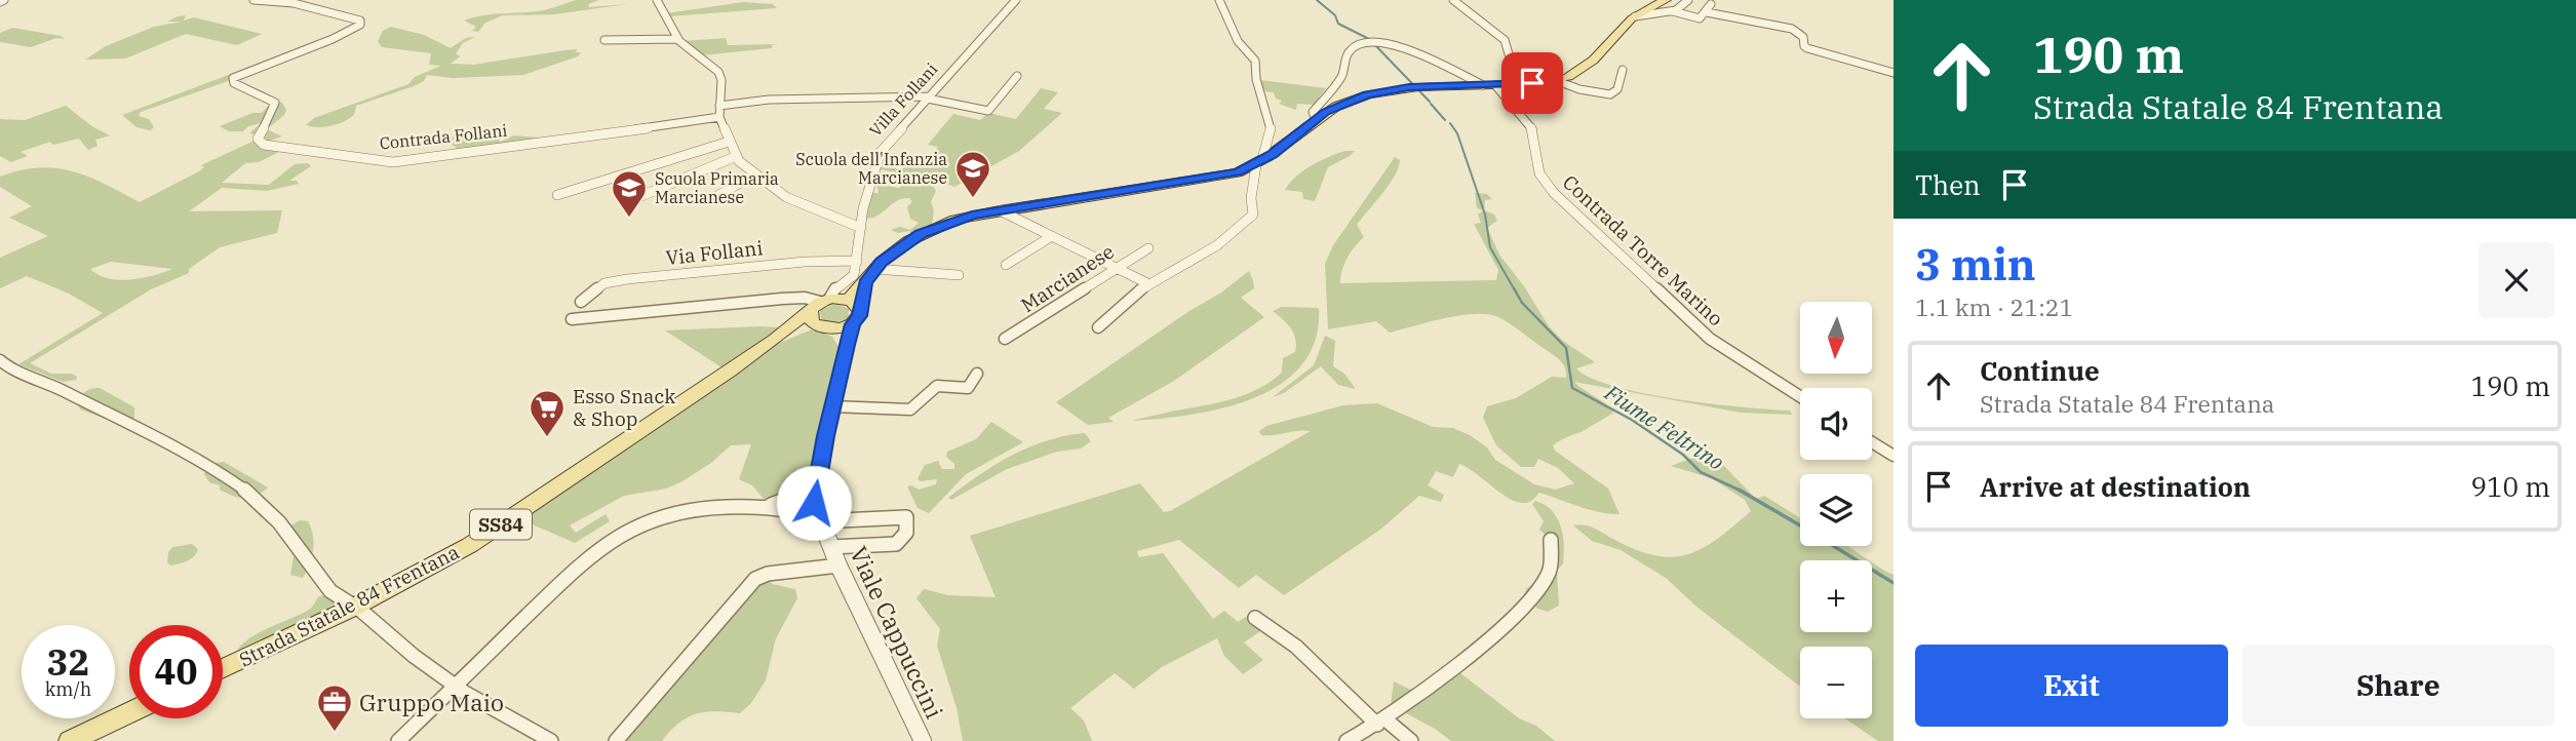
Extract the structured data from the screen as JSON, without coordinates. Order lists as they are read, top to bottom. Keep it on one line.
{"streets":{"main road":["SS84","Strada Statale 84 Frentana"],"street":["Villa Follani","Contrada Follani","Contrada Torre Marino","Via Follani","Marcianese","Viale Cappuccini"]},"crossings":[["Villa Follani","Via Follani"],["Villa Follani","Strada Statale 84 Frentana"],["SS84","Strada Statale 84 Frentana"]],"water":["Fiume Feltrino"],"places":{"school or university":["Scuola dell'Infanzia Marcianese","Scuola Primaria Marcianese"],"supermarket":["Esso Snack & Shop"],"office":["Gruppo Maio"]},"north":"bottom","page":{"turn":["190 m","Strada Statale 84 Frentana"],"then":"Then","heading":["3 min","1.1 km · 21:21"],"map_buttons":["+","−"],"list":[{"name":"Continue","note":"Strada Statale 84 Frentana","value":"190 m"},{"name":"Arrive at destination","value":"910 m"}],"speed":"32 km/h","limit":"40","buttons":["Exit","Share"]}}
